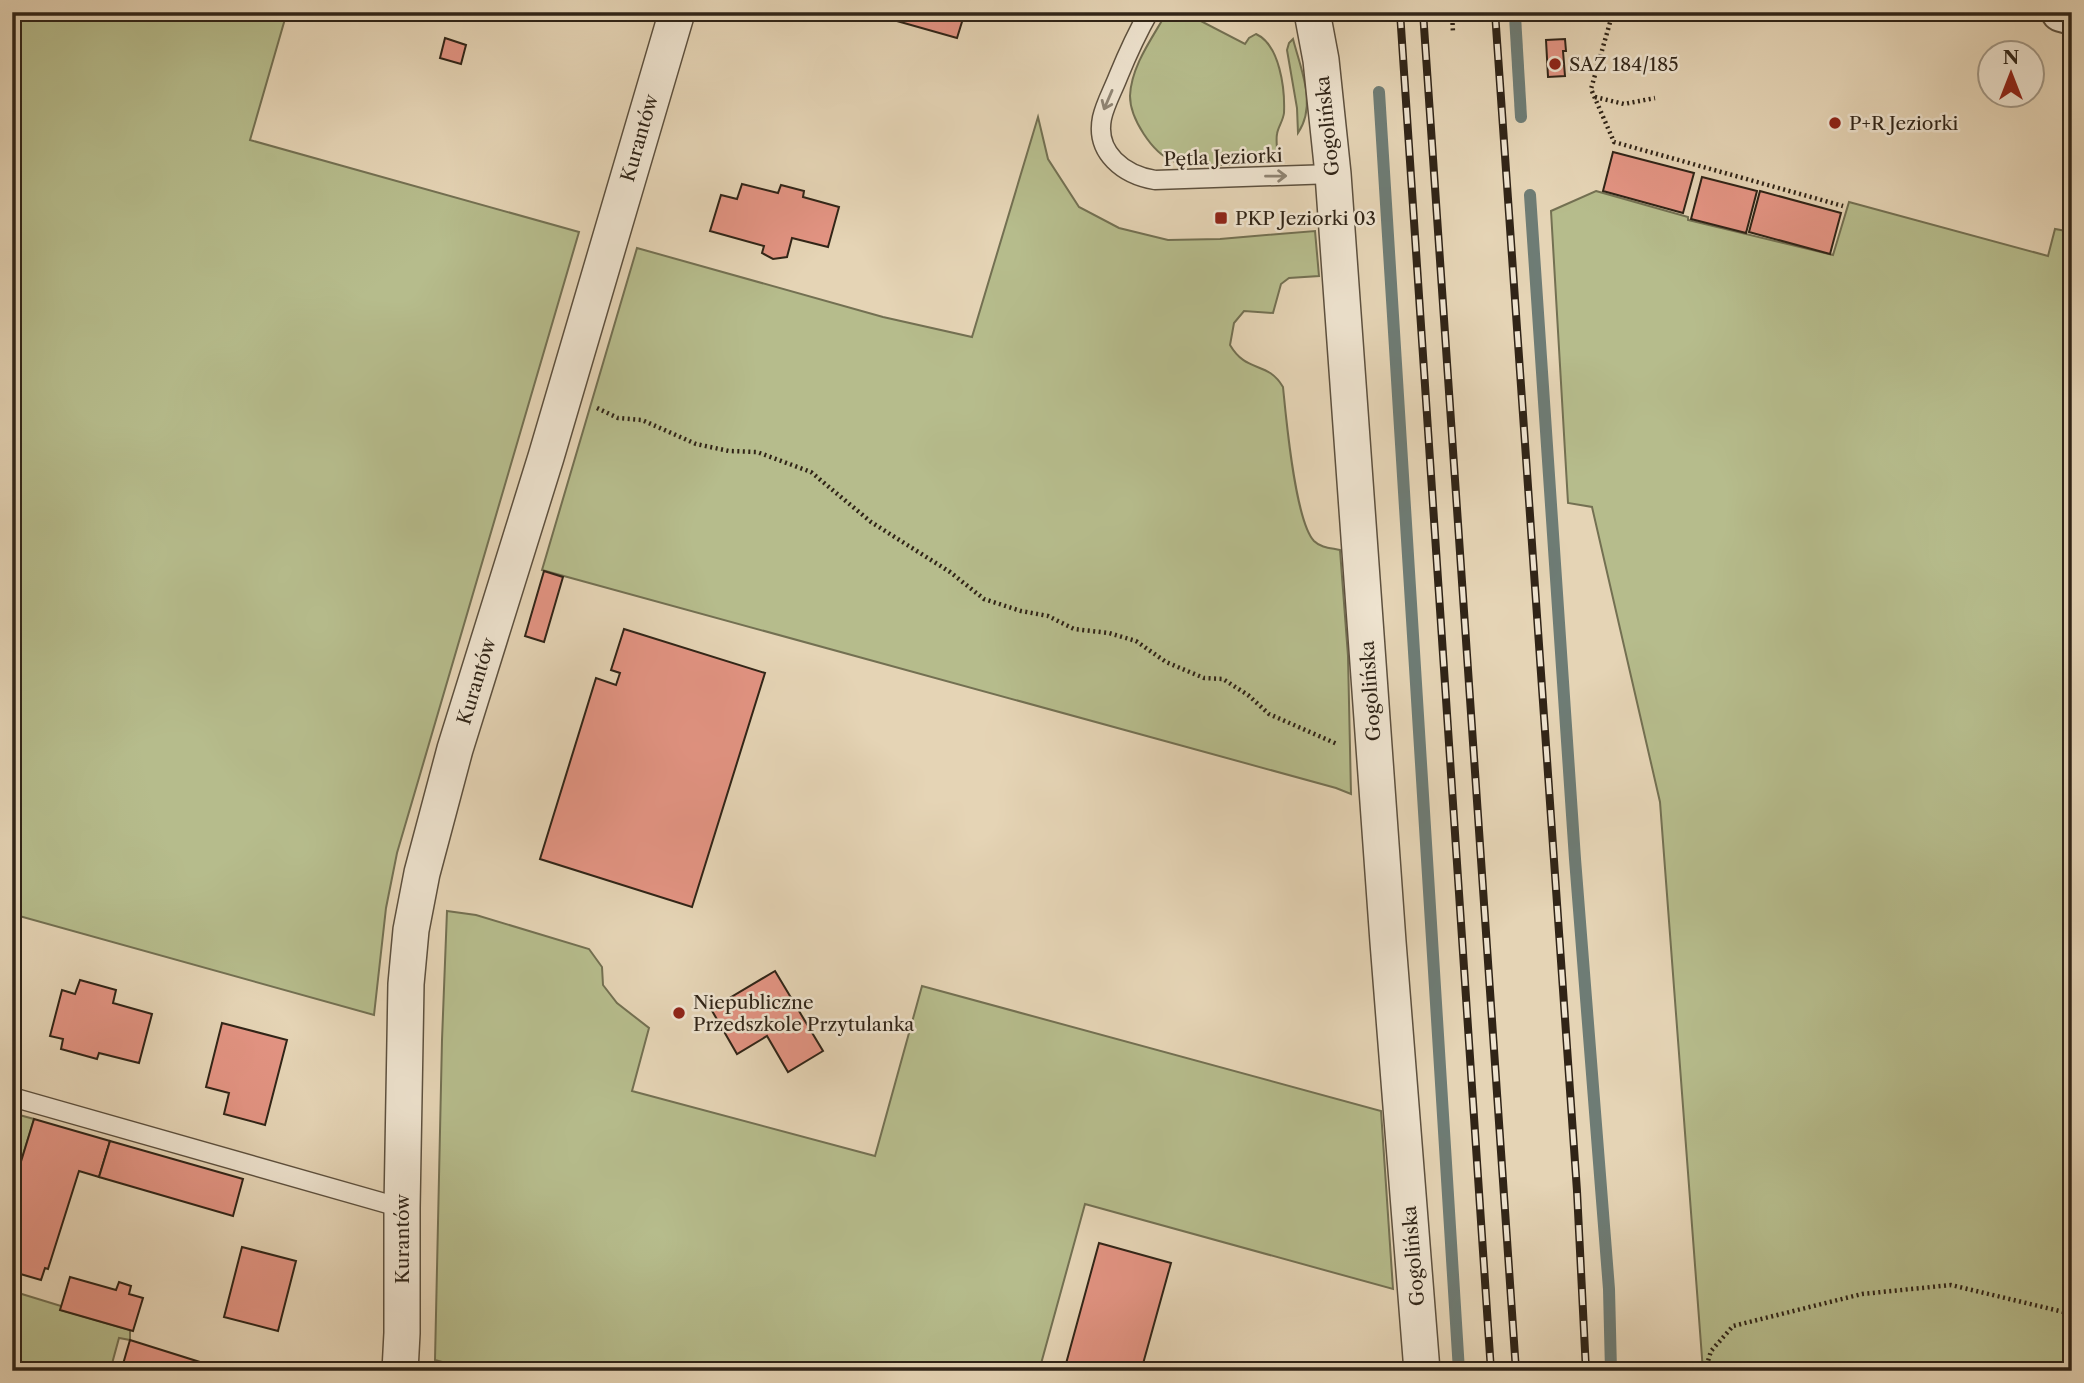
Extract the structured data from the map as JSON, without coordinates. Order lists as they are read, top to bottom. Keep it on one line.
{"streets":{"street":["Gogolińska","Kurantów"],"lane":["Pętla Jeziorki"]},"crossings":[["Gogolińska","Pętla Jeziorki"]],"places":{"other":["SAZ 184/185","P+R Jeziorki","Niepubliczne Przedszkole Przytulanka"],"transit":["PKP Jeziorki 03"]},"north":"top"}
